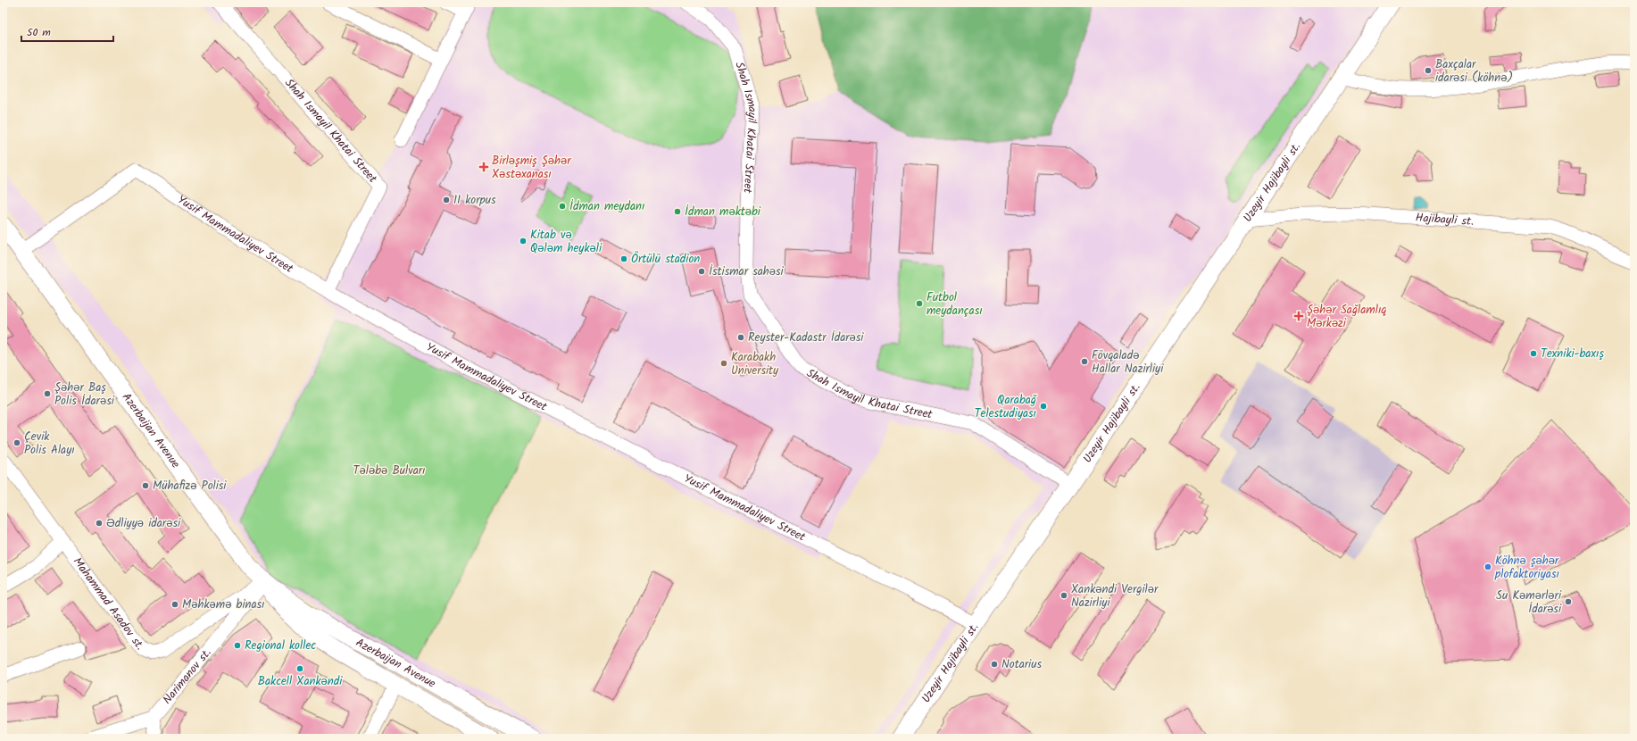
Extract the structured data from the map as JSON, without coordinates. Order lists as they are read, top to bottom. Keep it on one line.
{"streets":{"main road":["Uzeyir Hajibayli st.","Azerbaijan Avenue"],"street":["Shah Ismayil Khatai Street","Hajibayli st.","Yusif Mammadaliyev Street","Mahammad Asadov st.","Narimanov st."]},"crossings":[["Shah Ismayil Khatai Street","Uzeyir Hajibayli st."],["Shah Ismayil Khatai Street","Yusif Mammadaliyev Street"],["Uzeyir Hajibayli st.","Hajibayli st."],["Uzeyir Hajibayli st.","Yusif Mammadaliyev Street"],["Yusif Mammadaliyev Street","Azerbaijan Avenue"],["Azerbaijan Avenue","Mahammad Asadov st."],["Azerbaijan Avenue","Narimanov st."],["Mahammad Asadov st.","Narimanov st."]],"parks":["Tələbə Bulvarı"],"places":{"other":["Baxçalar idarəsi (köhnə)","II korpus","İdman meydanı","İdman məktəbi","Kitab və Qələm heykəli","Örtülü stadion","İstismar sahəsi","Futbol meydançası","Reyster-Kadastr İdarəsi","Texniki-baxış","Fövqaladə Hallar Nazirliyi","Karabakh University","Şəhər Baş Polis İdarəsi","Qarabağ Telestudiyası","Çevik Polis Alayı","Mühafizə Polisi","Ədliyyə idarəsi","Köhnə şəhər plofaktoriyası","Xankəndi Vergilər Nazirliyi","Su Kəmərləri İdarəsi","Məhkəmə binası","Regional kollec","Notarius","Bakcell Xankəndi"],"health":["Birləşmiş Şəhər Xəstəxanası","Şəhər Sağlamlıq Mərkəzi"]},"scale_bar":"50 m"}
